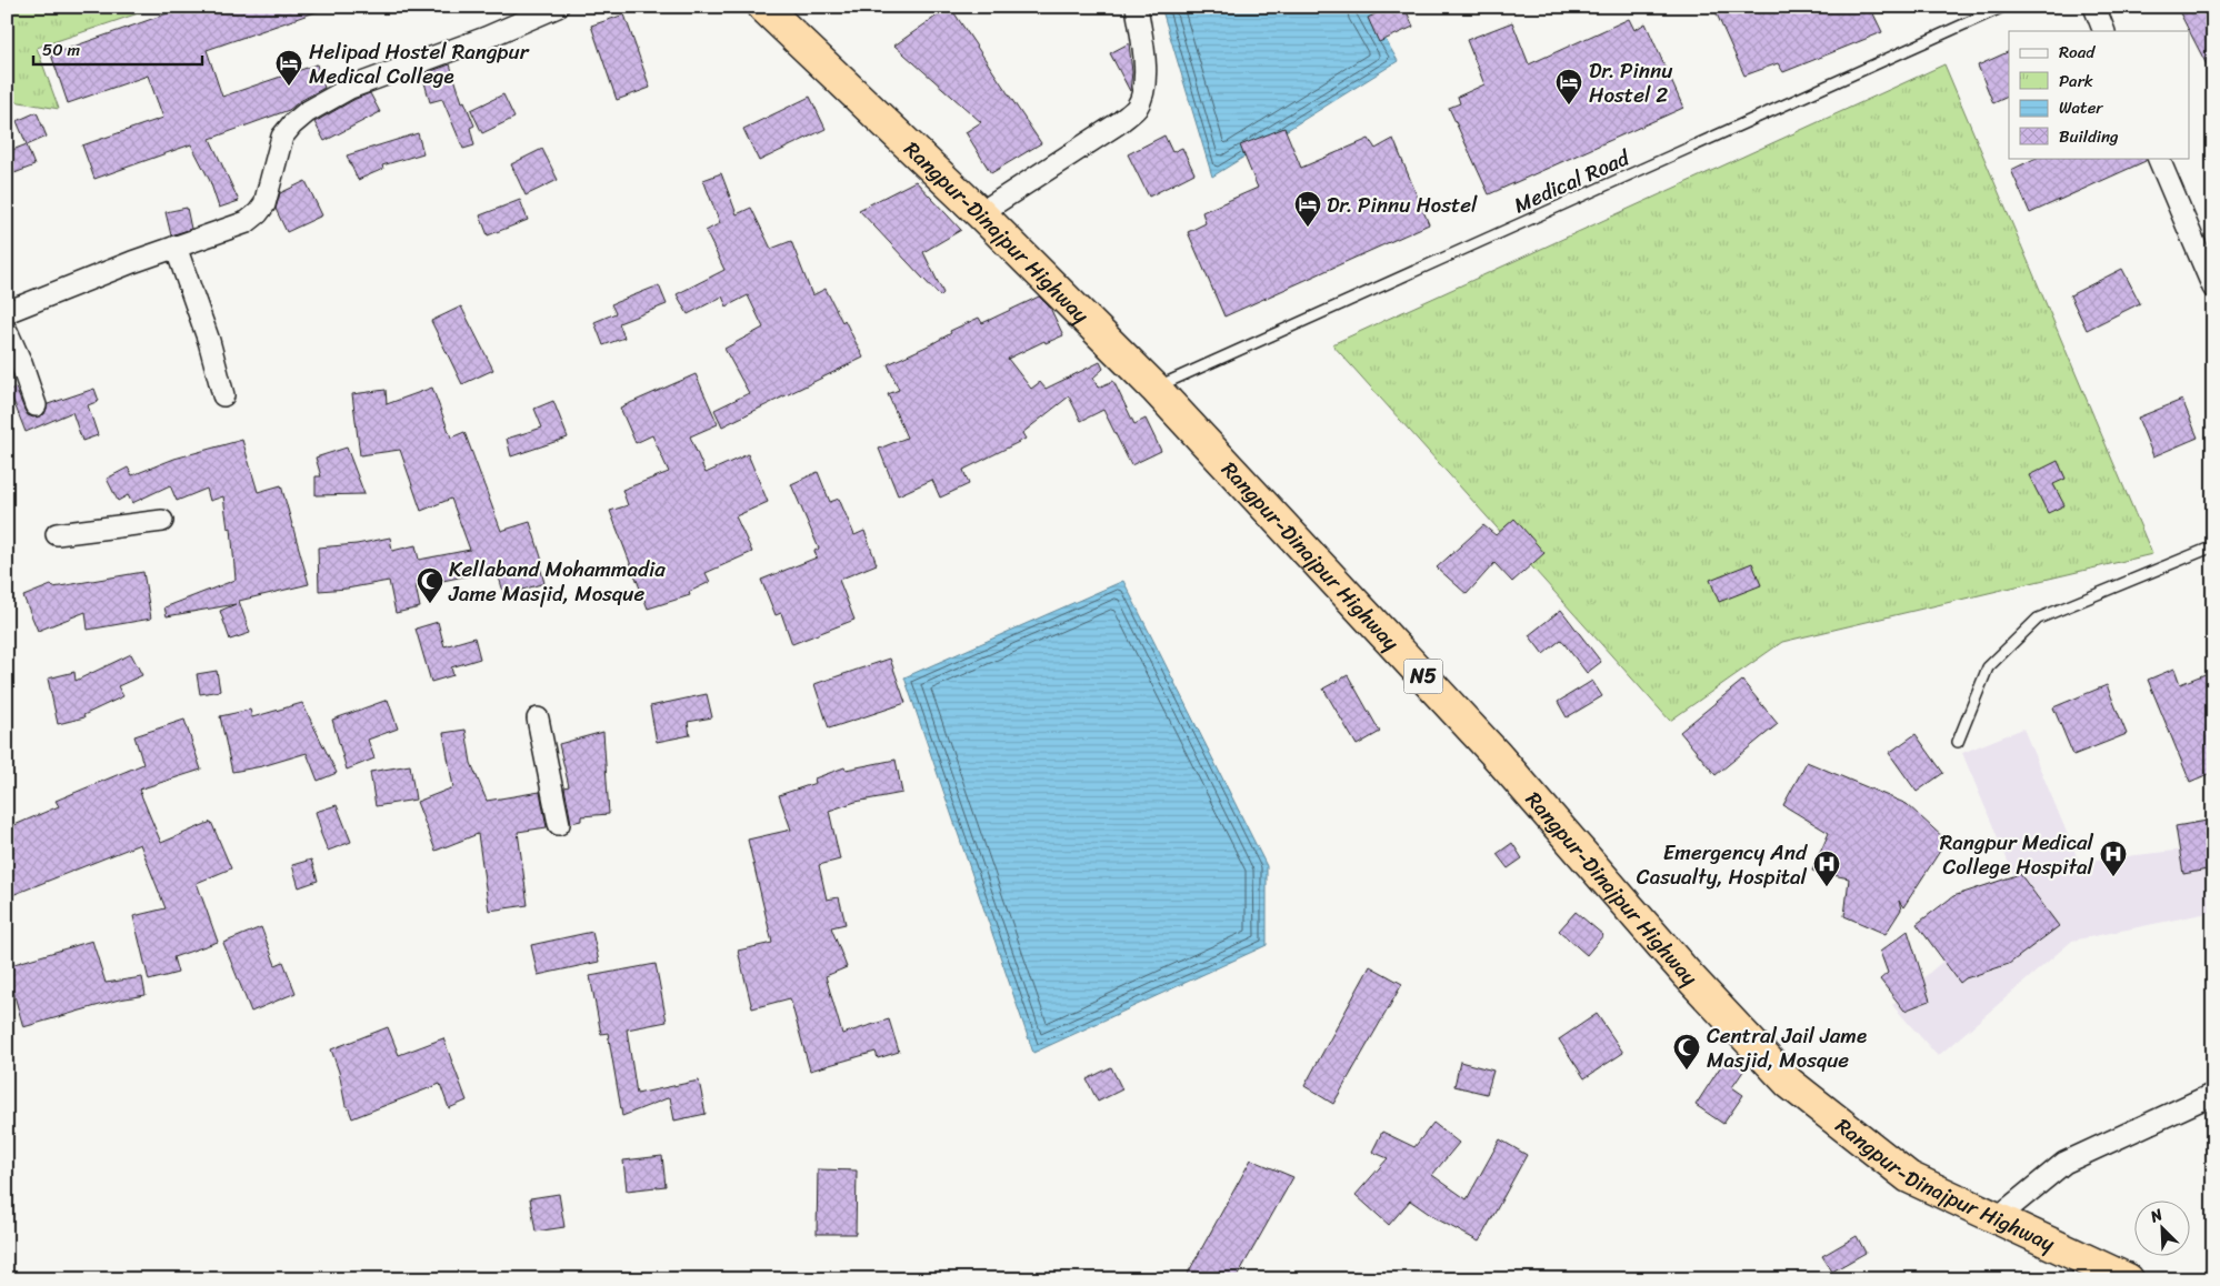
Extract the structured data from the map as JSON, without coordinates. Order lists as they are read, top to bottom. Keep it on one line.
{"streets":{"highway":["Rangpur-Dinajpur Highway","N5"],"lane":["Medical Road"]},"crossings":[["Medical Road","Rangpur-Dinajpur Highway"]],"places":{"hotel":["Helipad Hostel Rangpur Medical College","Dr. Pinnu Hostel 2","Dr. Pinnu Hostel"],"mosque":["Kellaband Mohammadia Jame Masjid, Mosque","Central Jail Jame Masjid, Mosque"],"hospital":["Rangpur Medical College Hospital","Emergency And Casualty, Hospital"]},"legend":["Road","Park","Water","Building"],"scale_bar":"50 m","north":"top left"}
